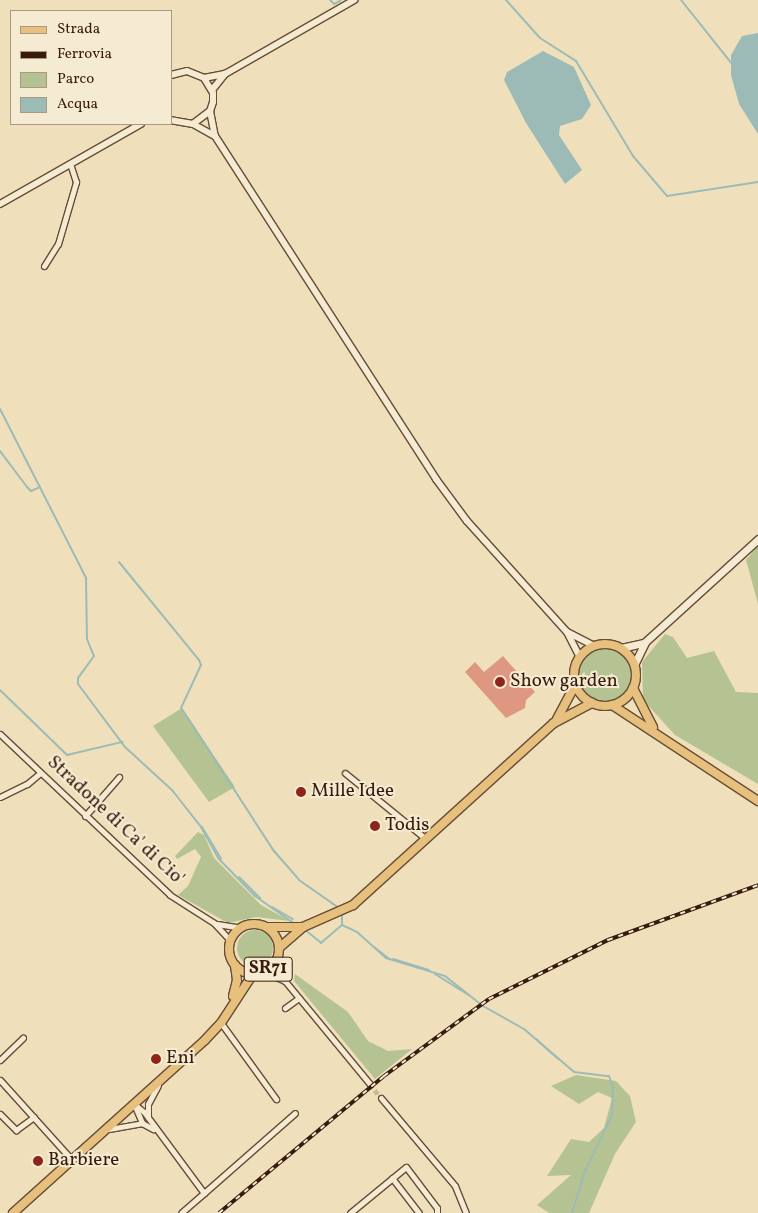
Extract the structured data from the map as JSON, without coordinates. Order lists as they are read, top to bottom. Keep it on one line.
{"streets":{"main road":["SR71"],"street":["Stradone di Ca' di Cio'"]},"places":["Show garden","Mille Idee","Todis","Eni","Barbiere"],"legend":["Strada","Ferrovia","Parco","Acqua"]}
